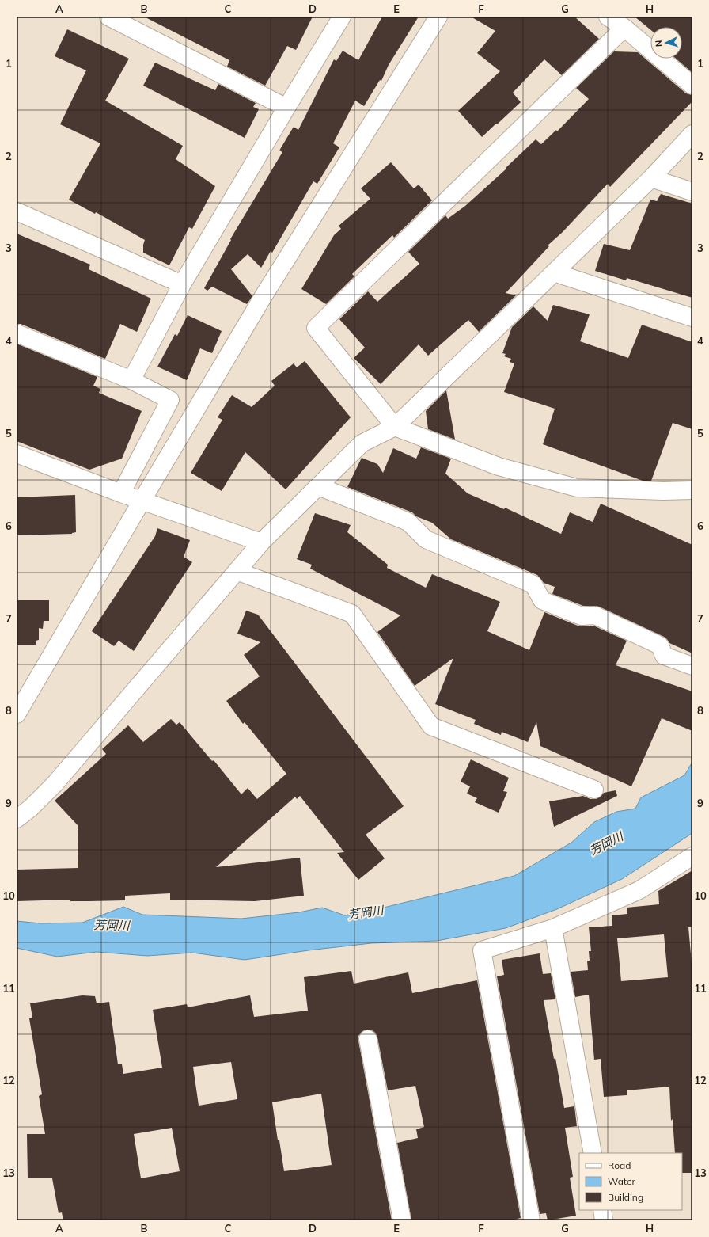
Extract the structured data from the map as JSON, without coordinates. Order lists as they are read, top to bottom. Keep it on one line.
{"water":["芳岡川"],"legend":["Road","Water","Building"],"north":"left","grid":{"columns":["A","B","C","D","E","F","G","H"],"rows":["1","2","3","4","5","6","7","8","9","10","11","12","13"]}}
